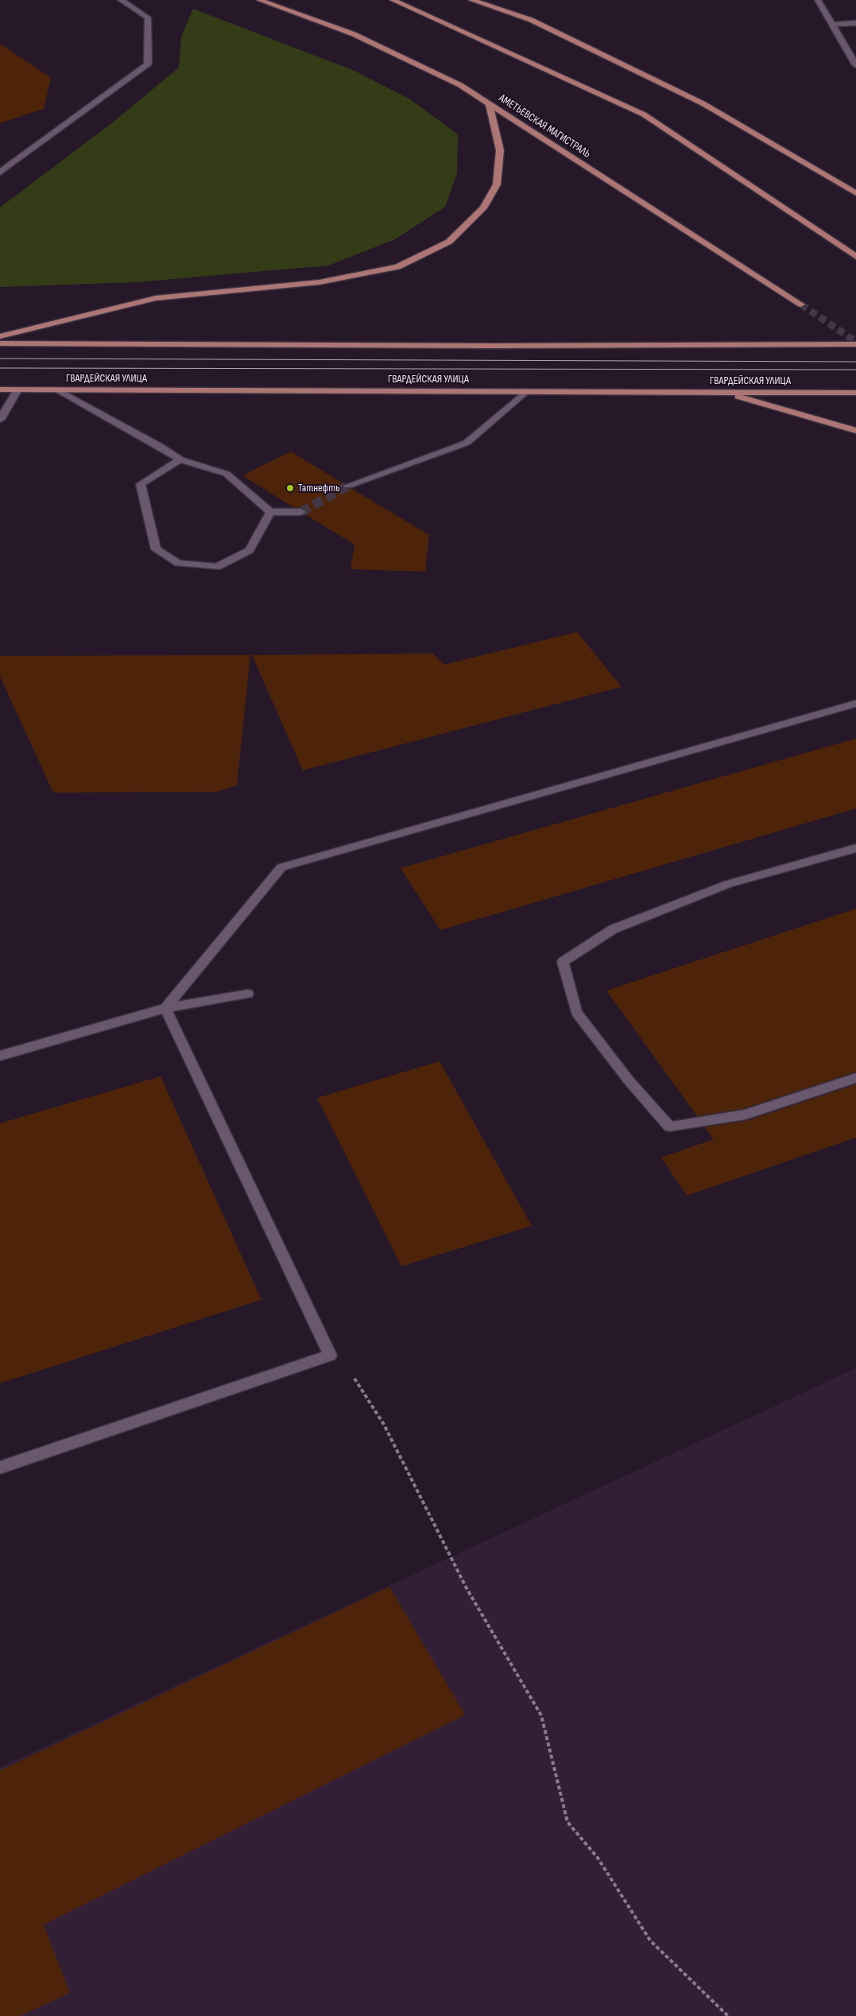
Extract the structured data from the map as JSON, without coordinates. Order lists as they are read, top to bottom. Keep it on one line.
{"streets":{"main road":["АМЕТЬЕВСКАЯ МАГИСТРАЛЬ","ГВАРДЕЙСКАЯ УЛИЦА"]},"places":["Татнефть"]}
